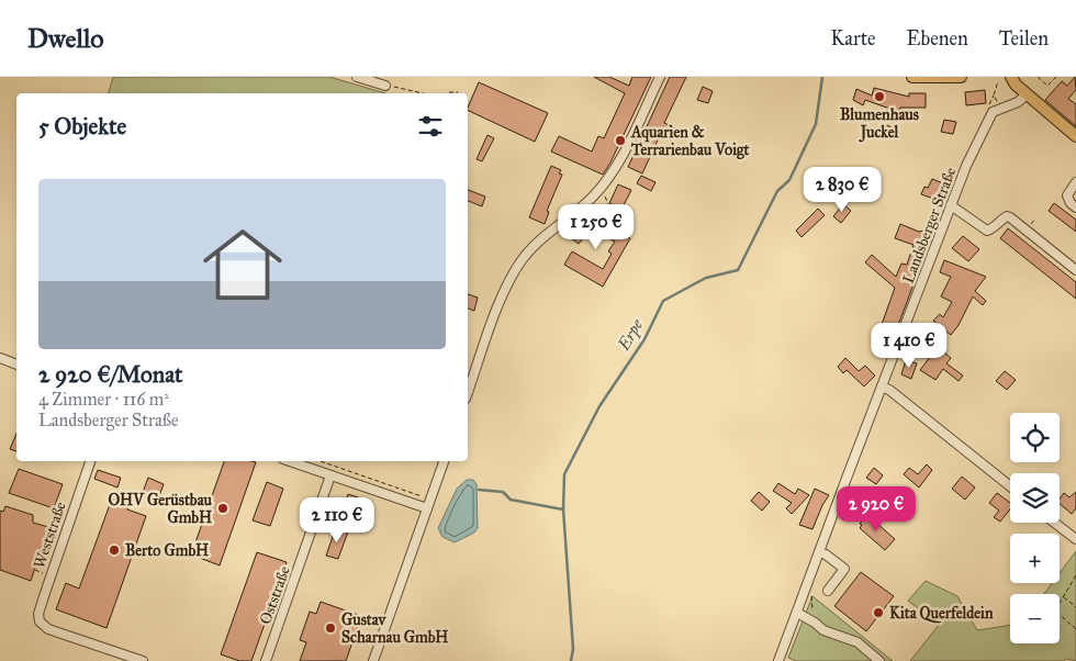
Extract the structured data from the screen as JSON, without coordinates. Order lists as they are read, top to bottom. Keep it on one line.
{"streets":{"street":["Landsberger Straße","Weststraße","Oststraße"]},"water":["Erpe"],"places":["Blumenhaus Juckel","Aquarien & Terrarienbau Voigt","OHV Gerüstbau GmbH","Berto GmbH","Kita Querfeldein","Gustav Scharnau GmbH"],"page":{"header":"Dwello","nav":["Karte","Ebenen","Teilen"],"heading":"5 Objekte","list":[{"name":"2 920 €/Monat","note":"4 Zimmer · 116 m² · Landsberger Straße"}],"price":["2 830 €","1 250 €","1 410 €","2 920 €","2 110 €"],"map_buttons":["+","−"]}}
